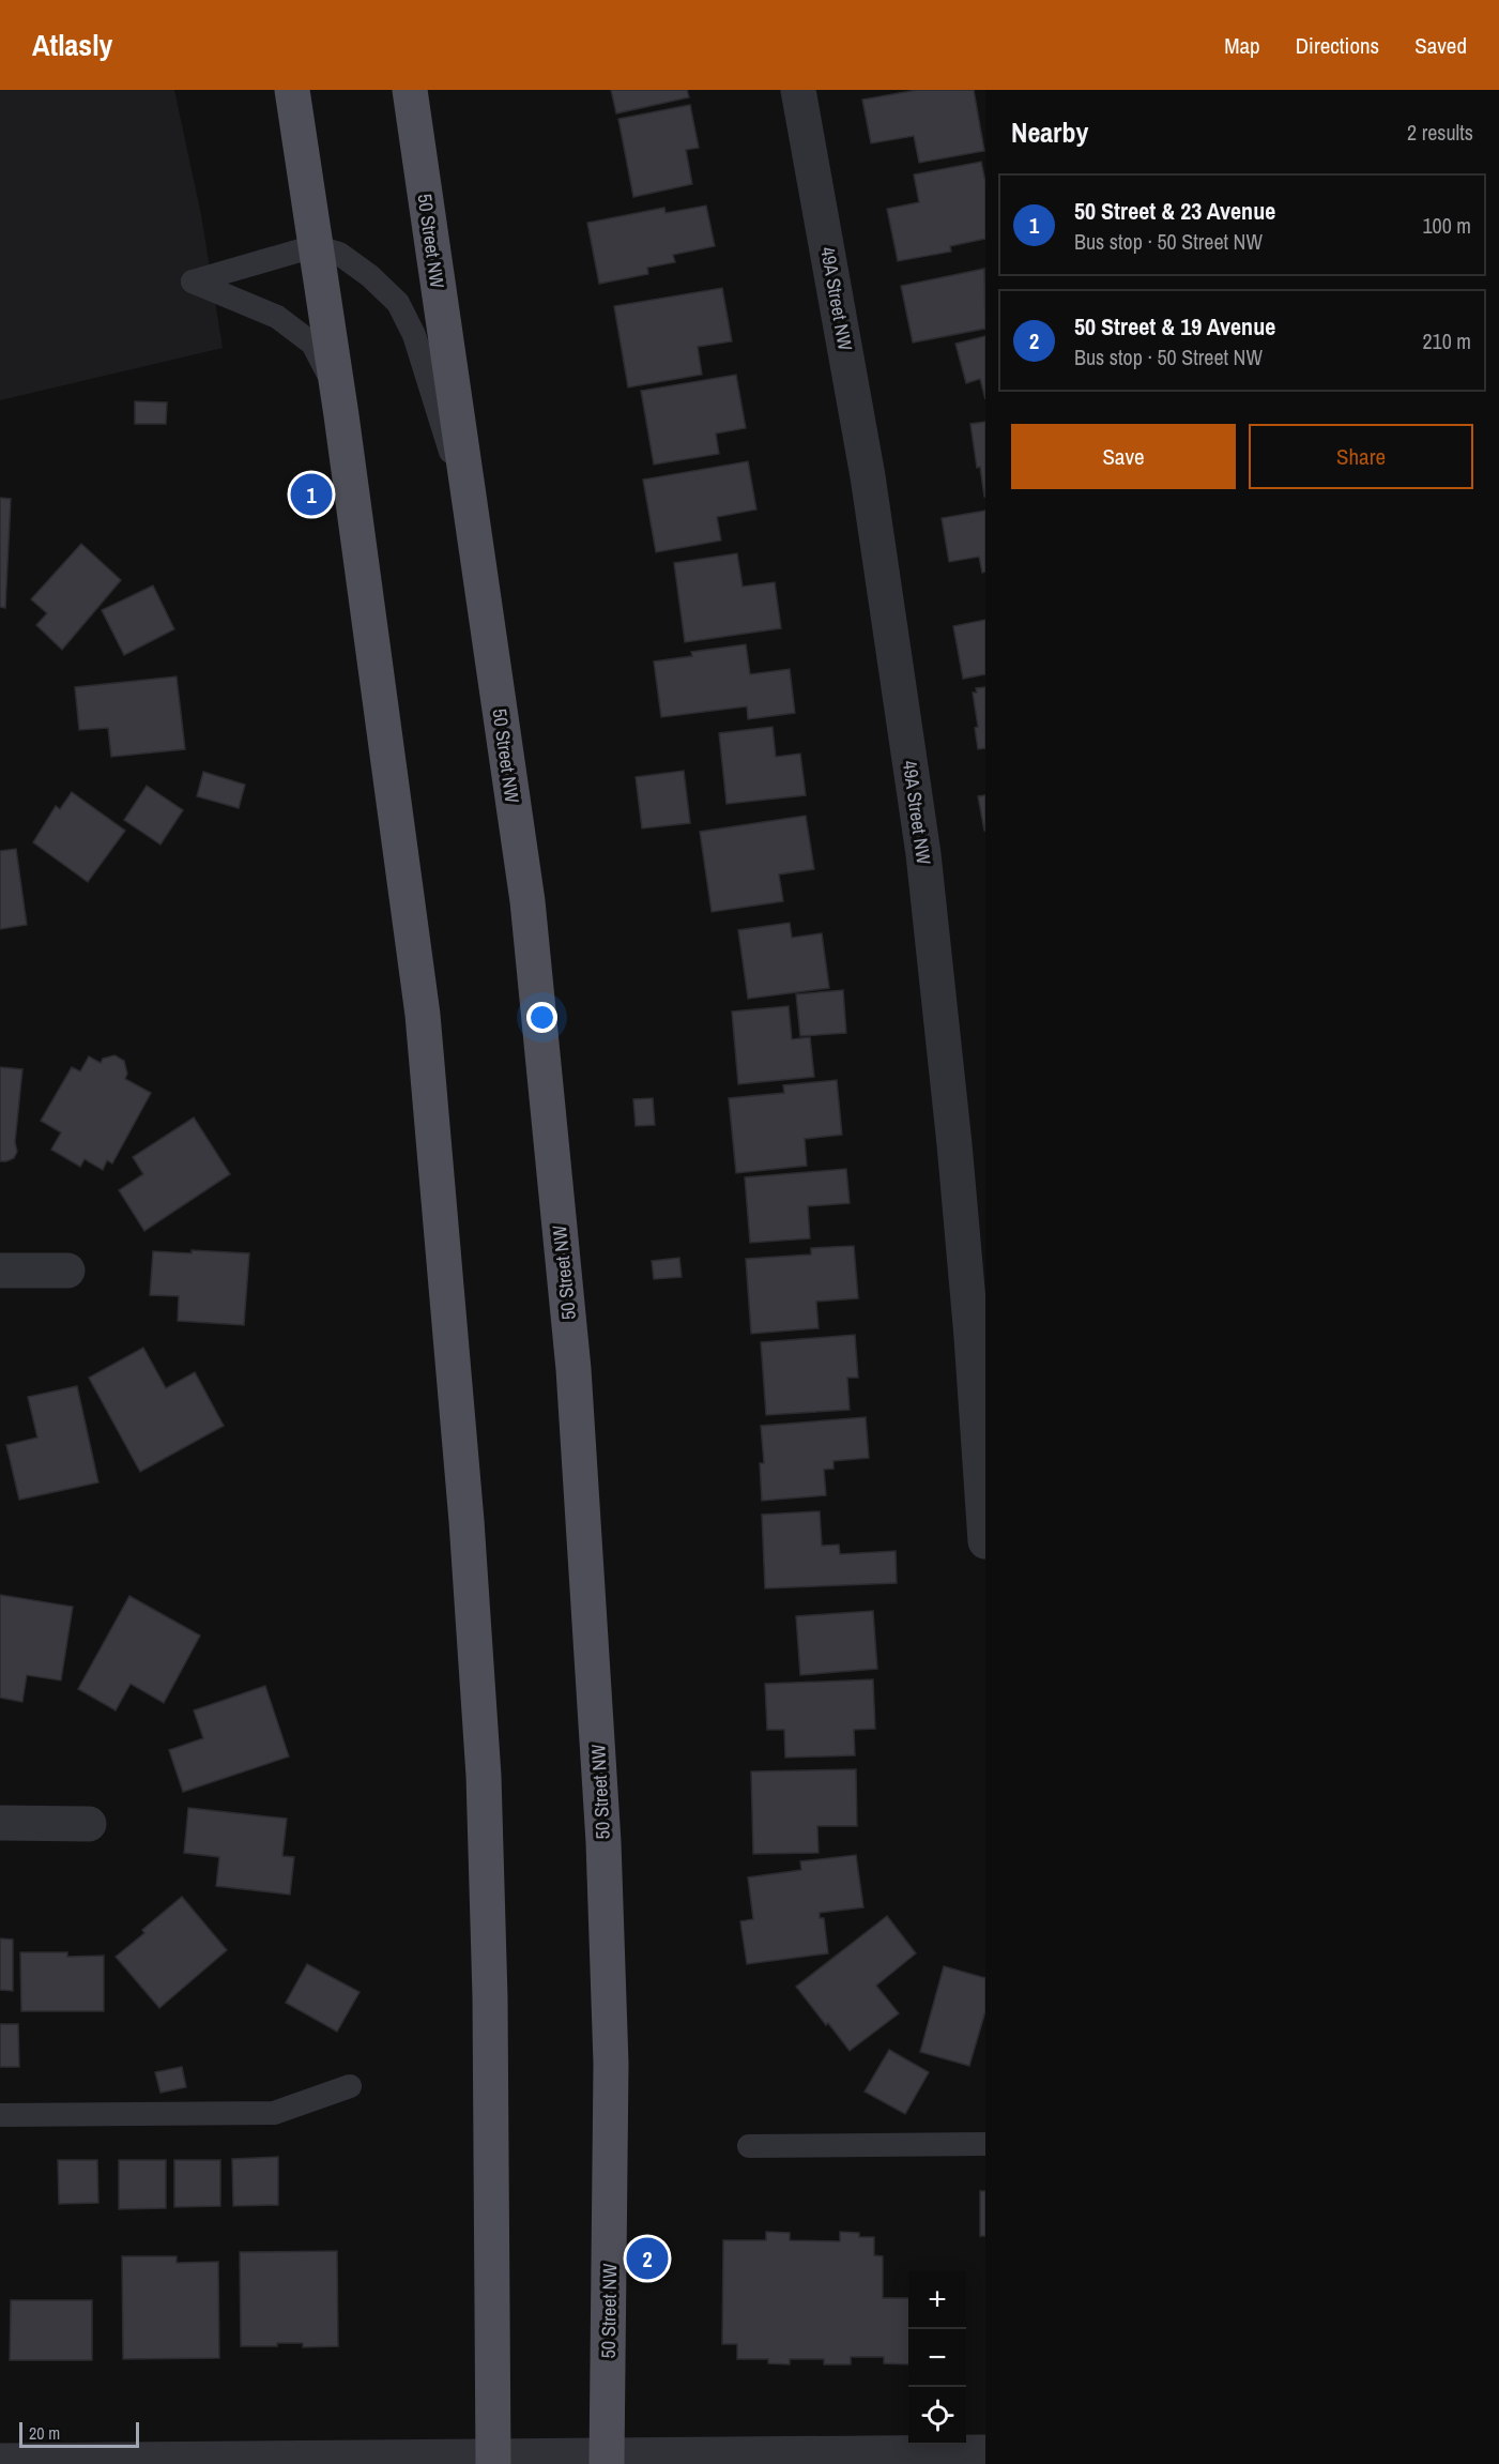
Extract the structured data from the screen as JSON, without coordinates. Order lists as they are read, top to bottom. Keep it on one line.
{"streets":{"main road":["50 Street NW"],"street":["49A Street NW"]},"scale_bar":"20 m","page":{"header":"Atlasly","nav":["Map","Directions","Saved"],"heading":["Nearby","2 results"],"list":[{"mark":"1","name":"50 Street & 23 Avenue","note":"Bus stop · 50 Street NW","value":"100 m"},{"mark":"2","name":"50 Street & 19 Avenue","note":"Bus stop · 50 Street NW","value":"210 m"}],"buttons":["Save","Share"],"pins":["1","2"],"map_buttons":["+","−"],"scale":"20 m"}}
